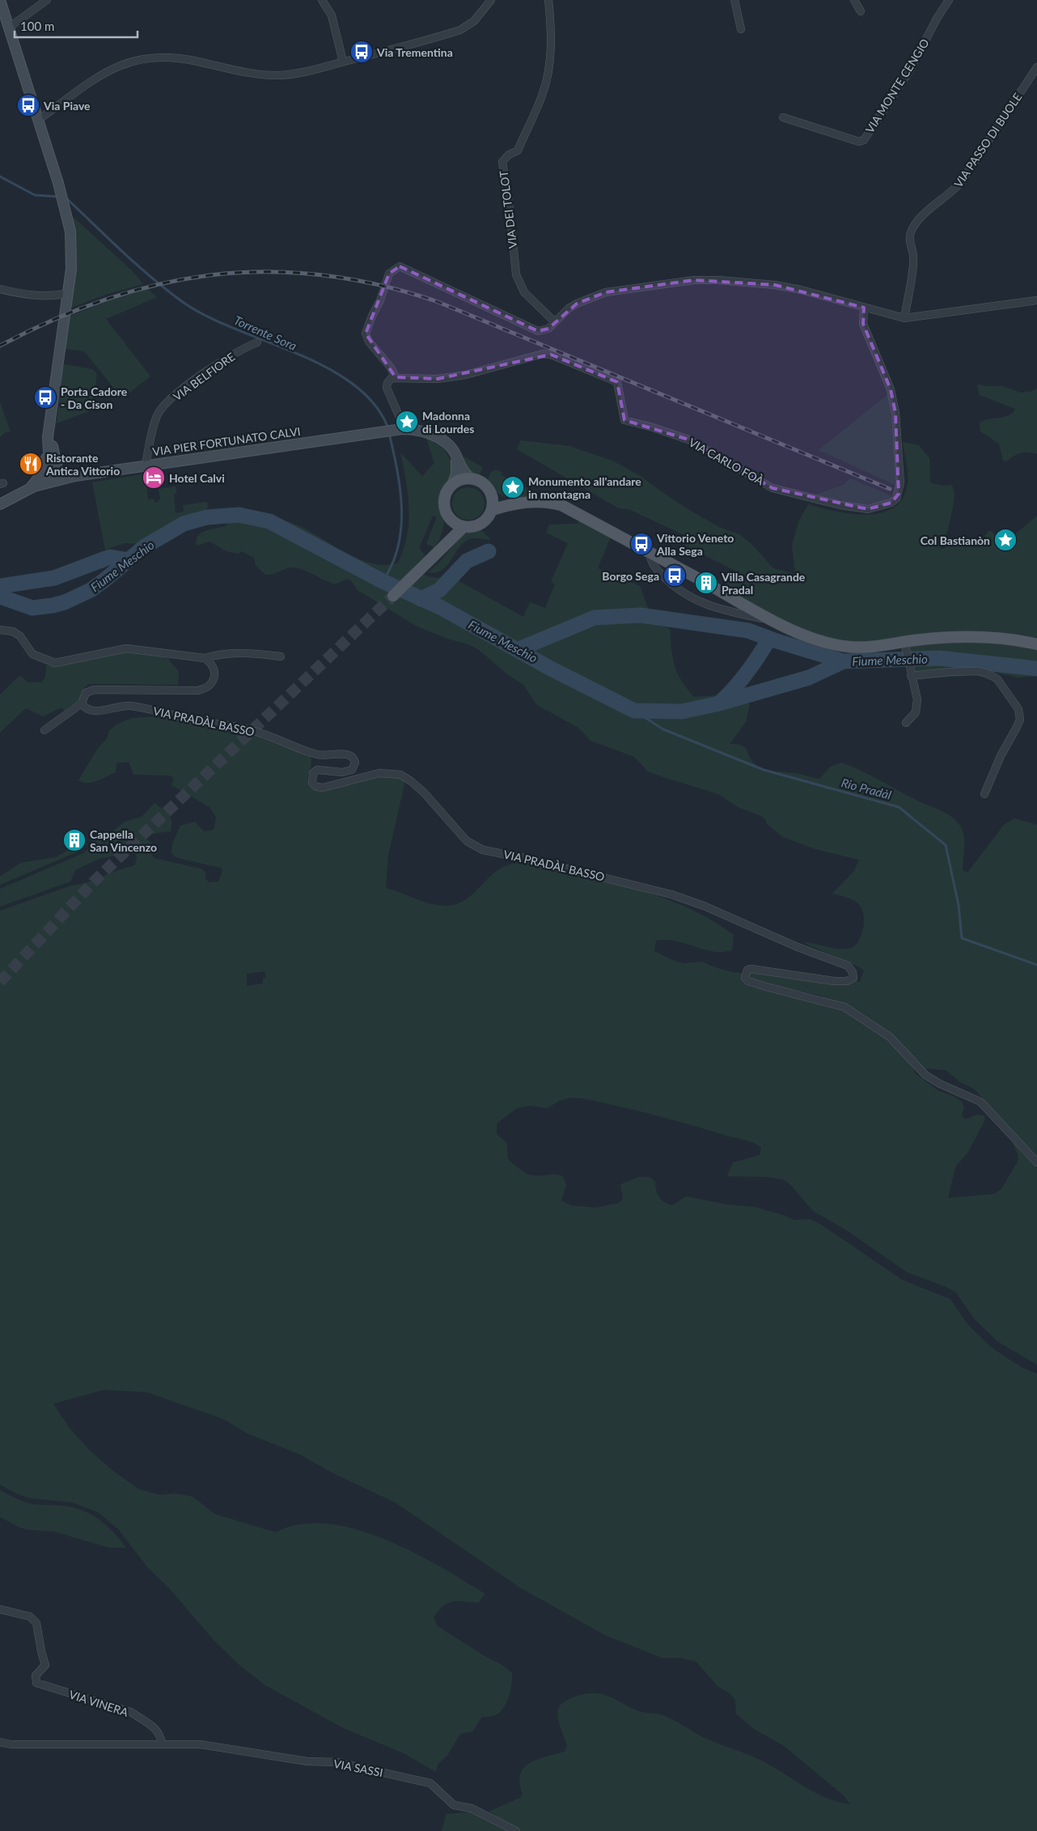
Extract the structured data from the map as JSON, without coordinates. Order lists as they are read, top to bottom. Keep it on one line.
{"streets":{"main road":["VIA PIER FORTUNATO CALVI"],"street":["VIA MONTE CENGIO","VIA PASSO DI BUOLE","VIA DEI TOLOT","VIA BELFIORE","VIA CARLO FOÀ","VIA PRADÀL BASSO","VIA VINERA","VIA SASSI"]},"crossings":[["VIA BELFIORE","VIA PIER FORTUNATO CALVI"],["VIA VINERA","VIA SASSI"]],"water":["Torrente Sora","Fiume Meschio","Rio Pradàl"],"places":{"bus stop":["Via Trementina","Via Piave","Porta Cadore - Da Cison","Vittorio Veneto Alla Sega","Borgo Sega"],"place":["Madonna di Lourdes","Monumento all'andare in montagna","Col Bastianòn"],"restaurant":["Ristorante Antica Vittorio"],"hotel":["Hotel Calvi"],"building":["Villa Casagrande Pradal","Cappella San Vincenzo"]},"scale_bar":"100 m"}
